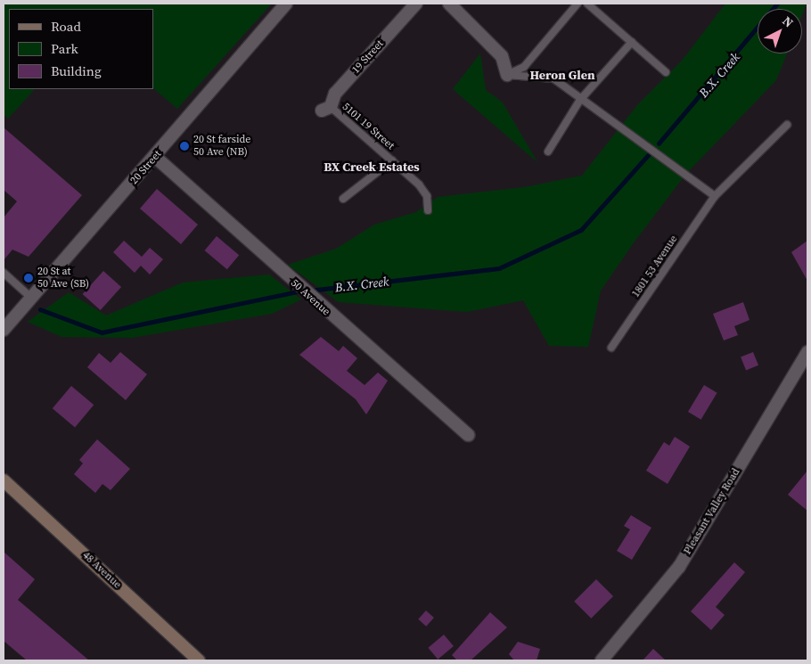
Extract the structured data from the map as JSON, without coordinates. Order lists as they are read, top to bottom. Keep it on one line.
{"streets":{"main road":["48 Avenue"],"street":["19 Street","20 Street","50 Avenue","Pleasant Valley Road"],"lane":["5101 19 Street","1801 53 Avenue"]},"crossings":[["19 Street","5101 19 Street"],["20 Street","50 Avenue"]],"districts":["Heron Glen","BX Creek Estates"],"water":["B.X. Creek"],"places":["20 St farside 50 Ave (NB)","20 St at 50 Ave (SB)"],"legend":["Road","Park","Building"],"north":"top right"}
